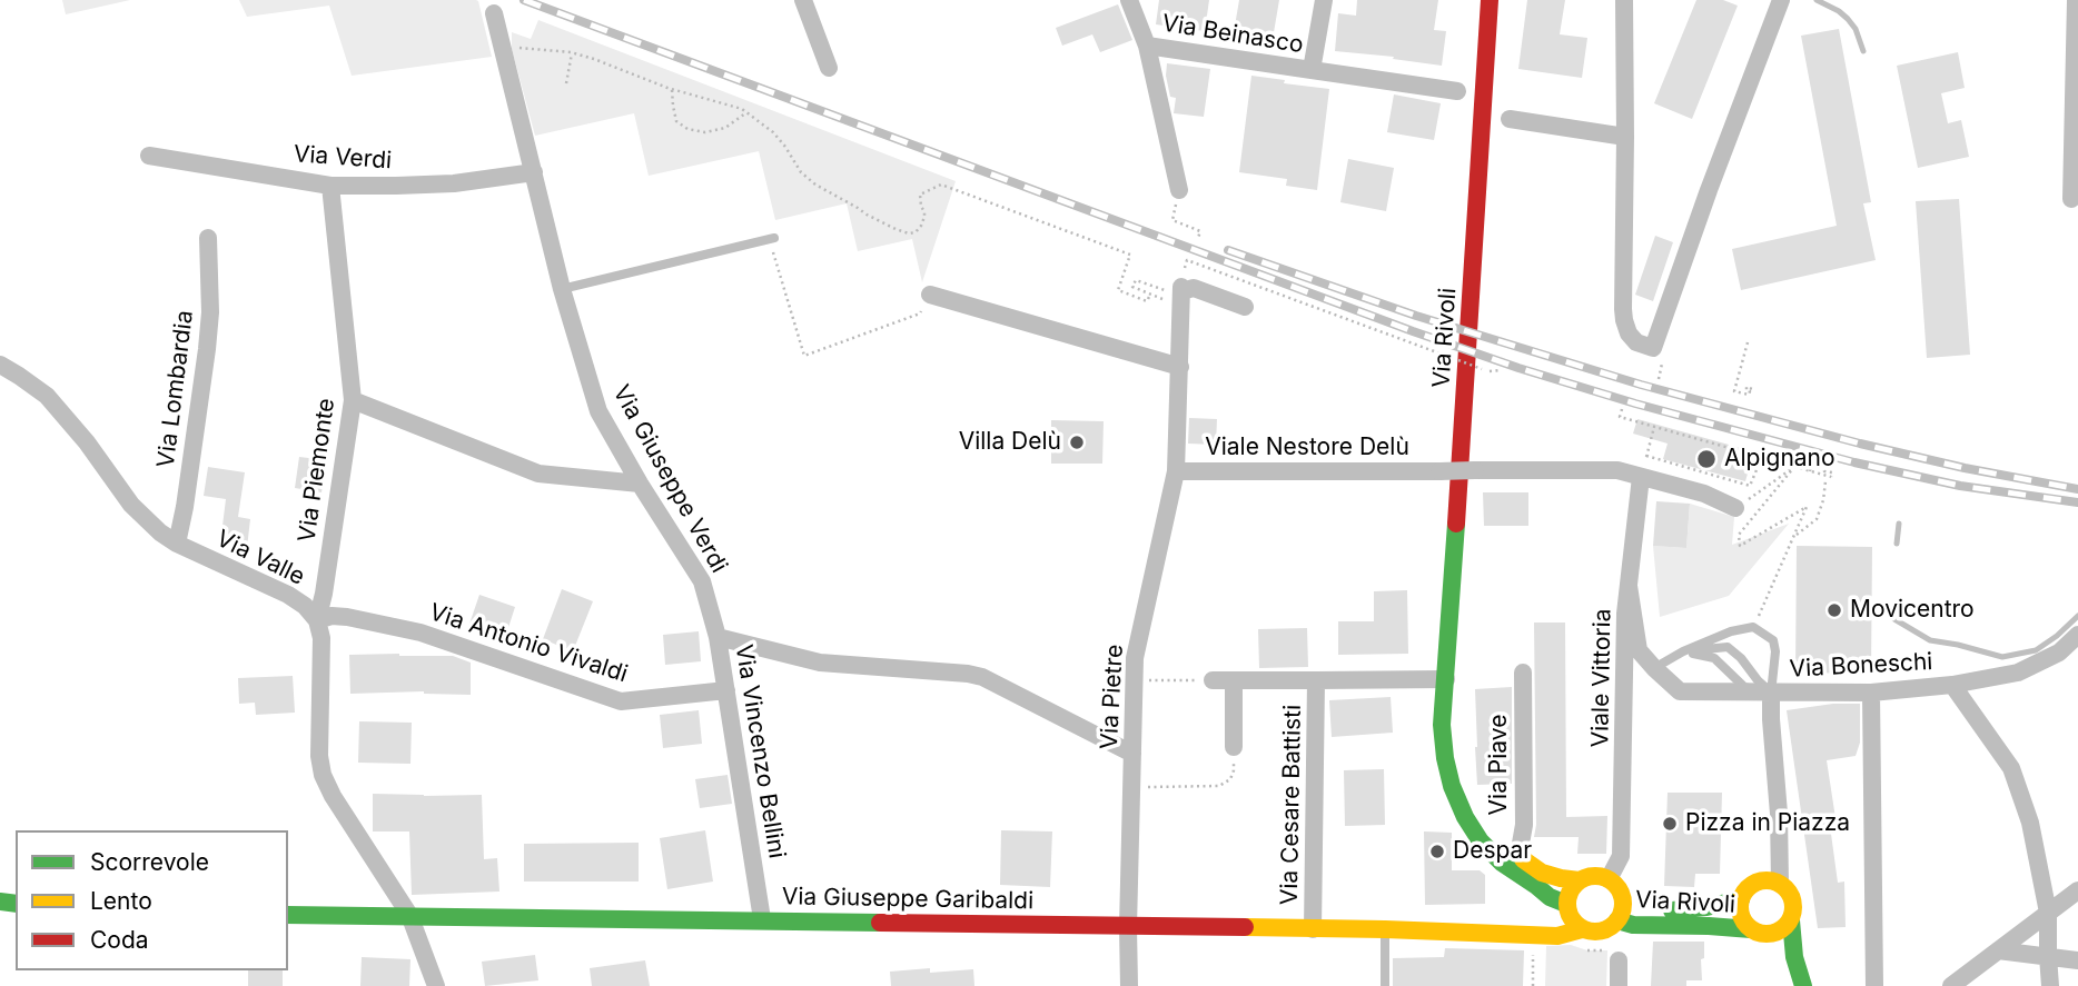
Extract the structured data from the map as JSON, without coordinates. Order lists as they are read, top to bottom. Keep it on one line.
{"streets":{"street":["Via Beinasco","Via Verdi","Via Rivoli","Via Lombardia","Viale Nestore Delù","Via Piemonte","Via Giuseppe Verdi","Via Valle","Via Antonio Vivaldi","Via Boneschi","Viale Vittoria","Via Pietre","Via Vincenzo Bellini","Via Piave","Via Cesare Battisti","Via Giuseppe Garibaldi"]},"crossings":[["Via Verdi","Via Piemonte"],["Via Verdi","Via Giuseppe Verdi"],["Via Rivoli","Viale Vittoria"],["Via Rivoli","Via Piave"],["Via Rivoli","Via Cesare Battisti"],["Via Rivoli","Via Giuseppe Garibaldi"],["Via Lombardia","Via Valle"],["Viale Nestore Delù","Viale Vittoria"],["Viale Nestore Delù","Via Pietre"],["Via Piemonte","Via Valle"],["Via Piemonte","Via Antonio Vivaldi"],["Via Giuseppe Verdi","Via Vincenzo Bellini"],["Via Valle","Via Antonio Vivaldi"],["Via Antonio Vivaldi","Via Vincenzo Bellini"],["Viale Vittoria","Via Giuseppe Garibaldi"],["Via Pietre","Via Giuseppe Garibaldi"],["Via Vincenzo Bellini","Via Giuseppe Garibaldi"],["Via Cesare Battisti","Via Giuseppe Garibaldi"]],"places":["Villa Delù","Alpignano","Movicentro","Pizza in Piazza","Despar"],"legend":["Scorrevole","Lento","Coda"]}
